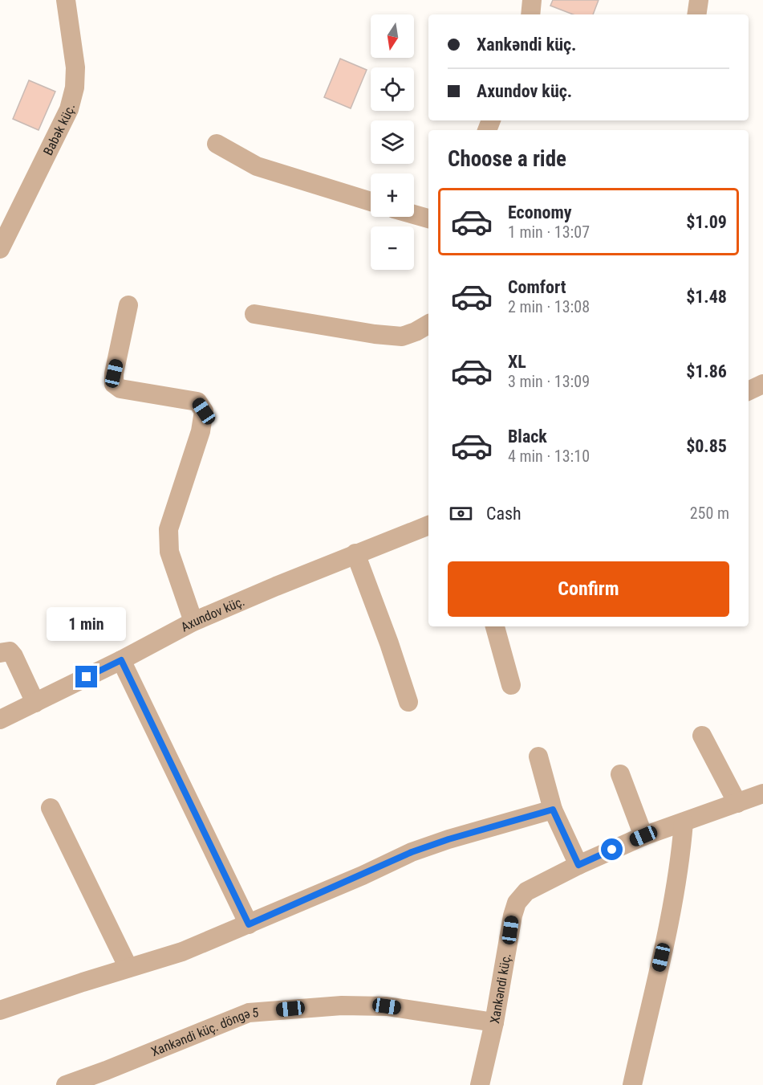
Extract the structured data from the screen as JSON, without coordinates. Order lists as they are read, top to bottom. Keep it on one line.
{"streets":{"street":["Babək küç.","Axundov küç.","Xankəndi küç.","Xankəndi küç. döngə 5"]},"crossings":[["Xankəndi küç.","Xankəndi küç. döngə 5"]],"north":"bottom","page":{"map_buttons":["+","−"],"banner":["Xankəndi küç.","Axundov küç."],"heading":"Choose a ride","list":[{"name":"Economy","note":"1 min · 13:07","value":"$1.09"},{"name":"Comfort","note":"2 min · 13:08","value":"$1.48"},{"name":"XL","note":"3 min · 13:09","value":"$1.86"},{"name":"Black","note":"4 min · 13:10","value":"$0.85"}],"pay":["Cash","250 m"],"buttons":"Confirm","bubble":"1 min"}}
